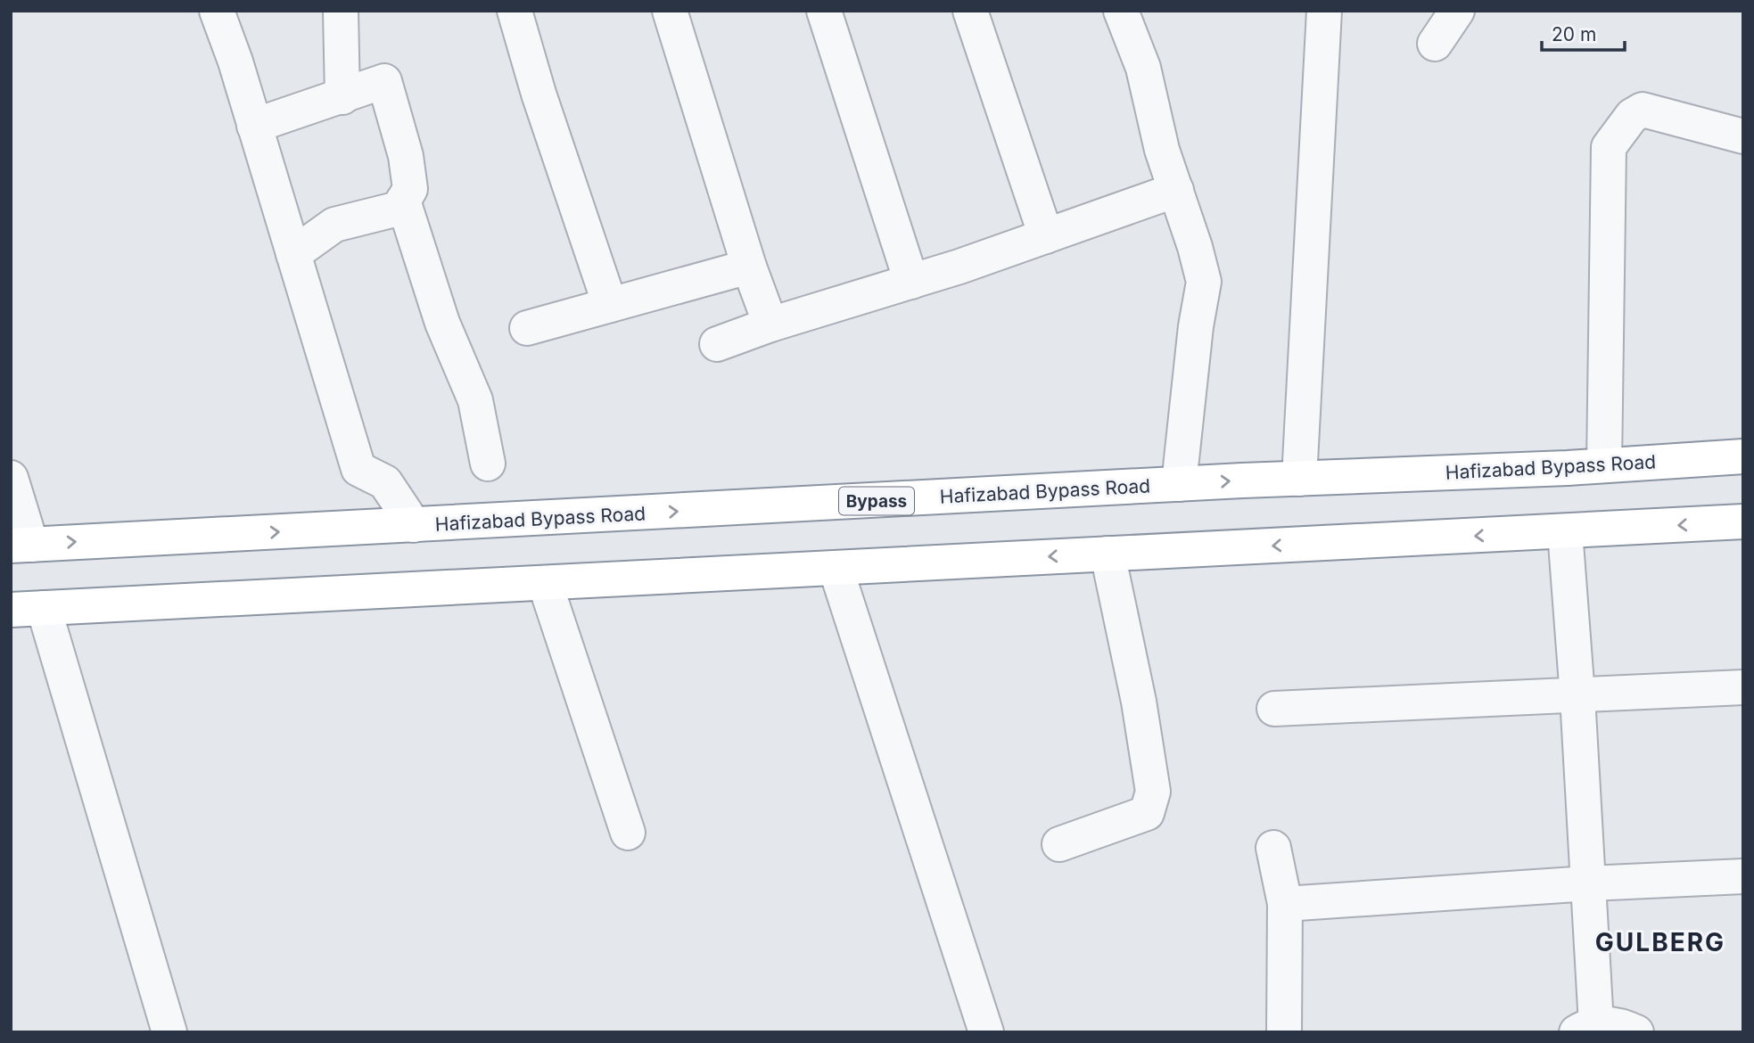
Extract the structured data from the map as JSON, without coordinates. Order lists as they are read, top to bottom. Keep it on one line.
{"streets":{"highway":["Hafizabad Bypass Road","Bypass"]},"districts":["GULBERG"],"scale_bar":"20 m"}
